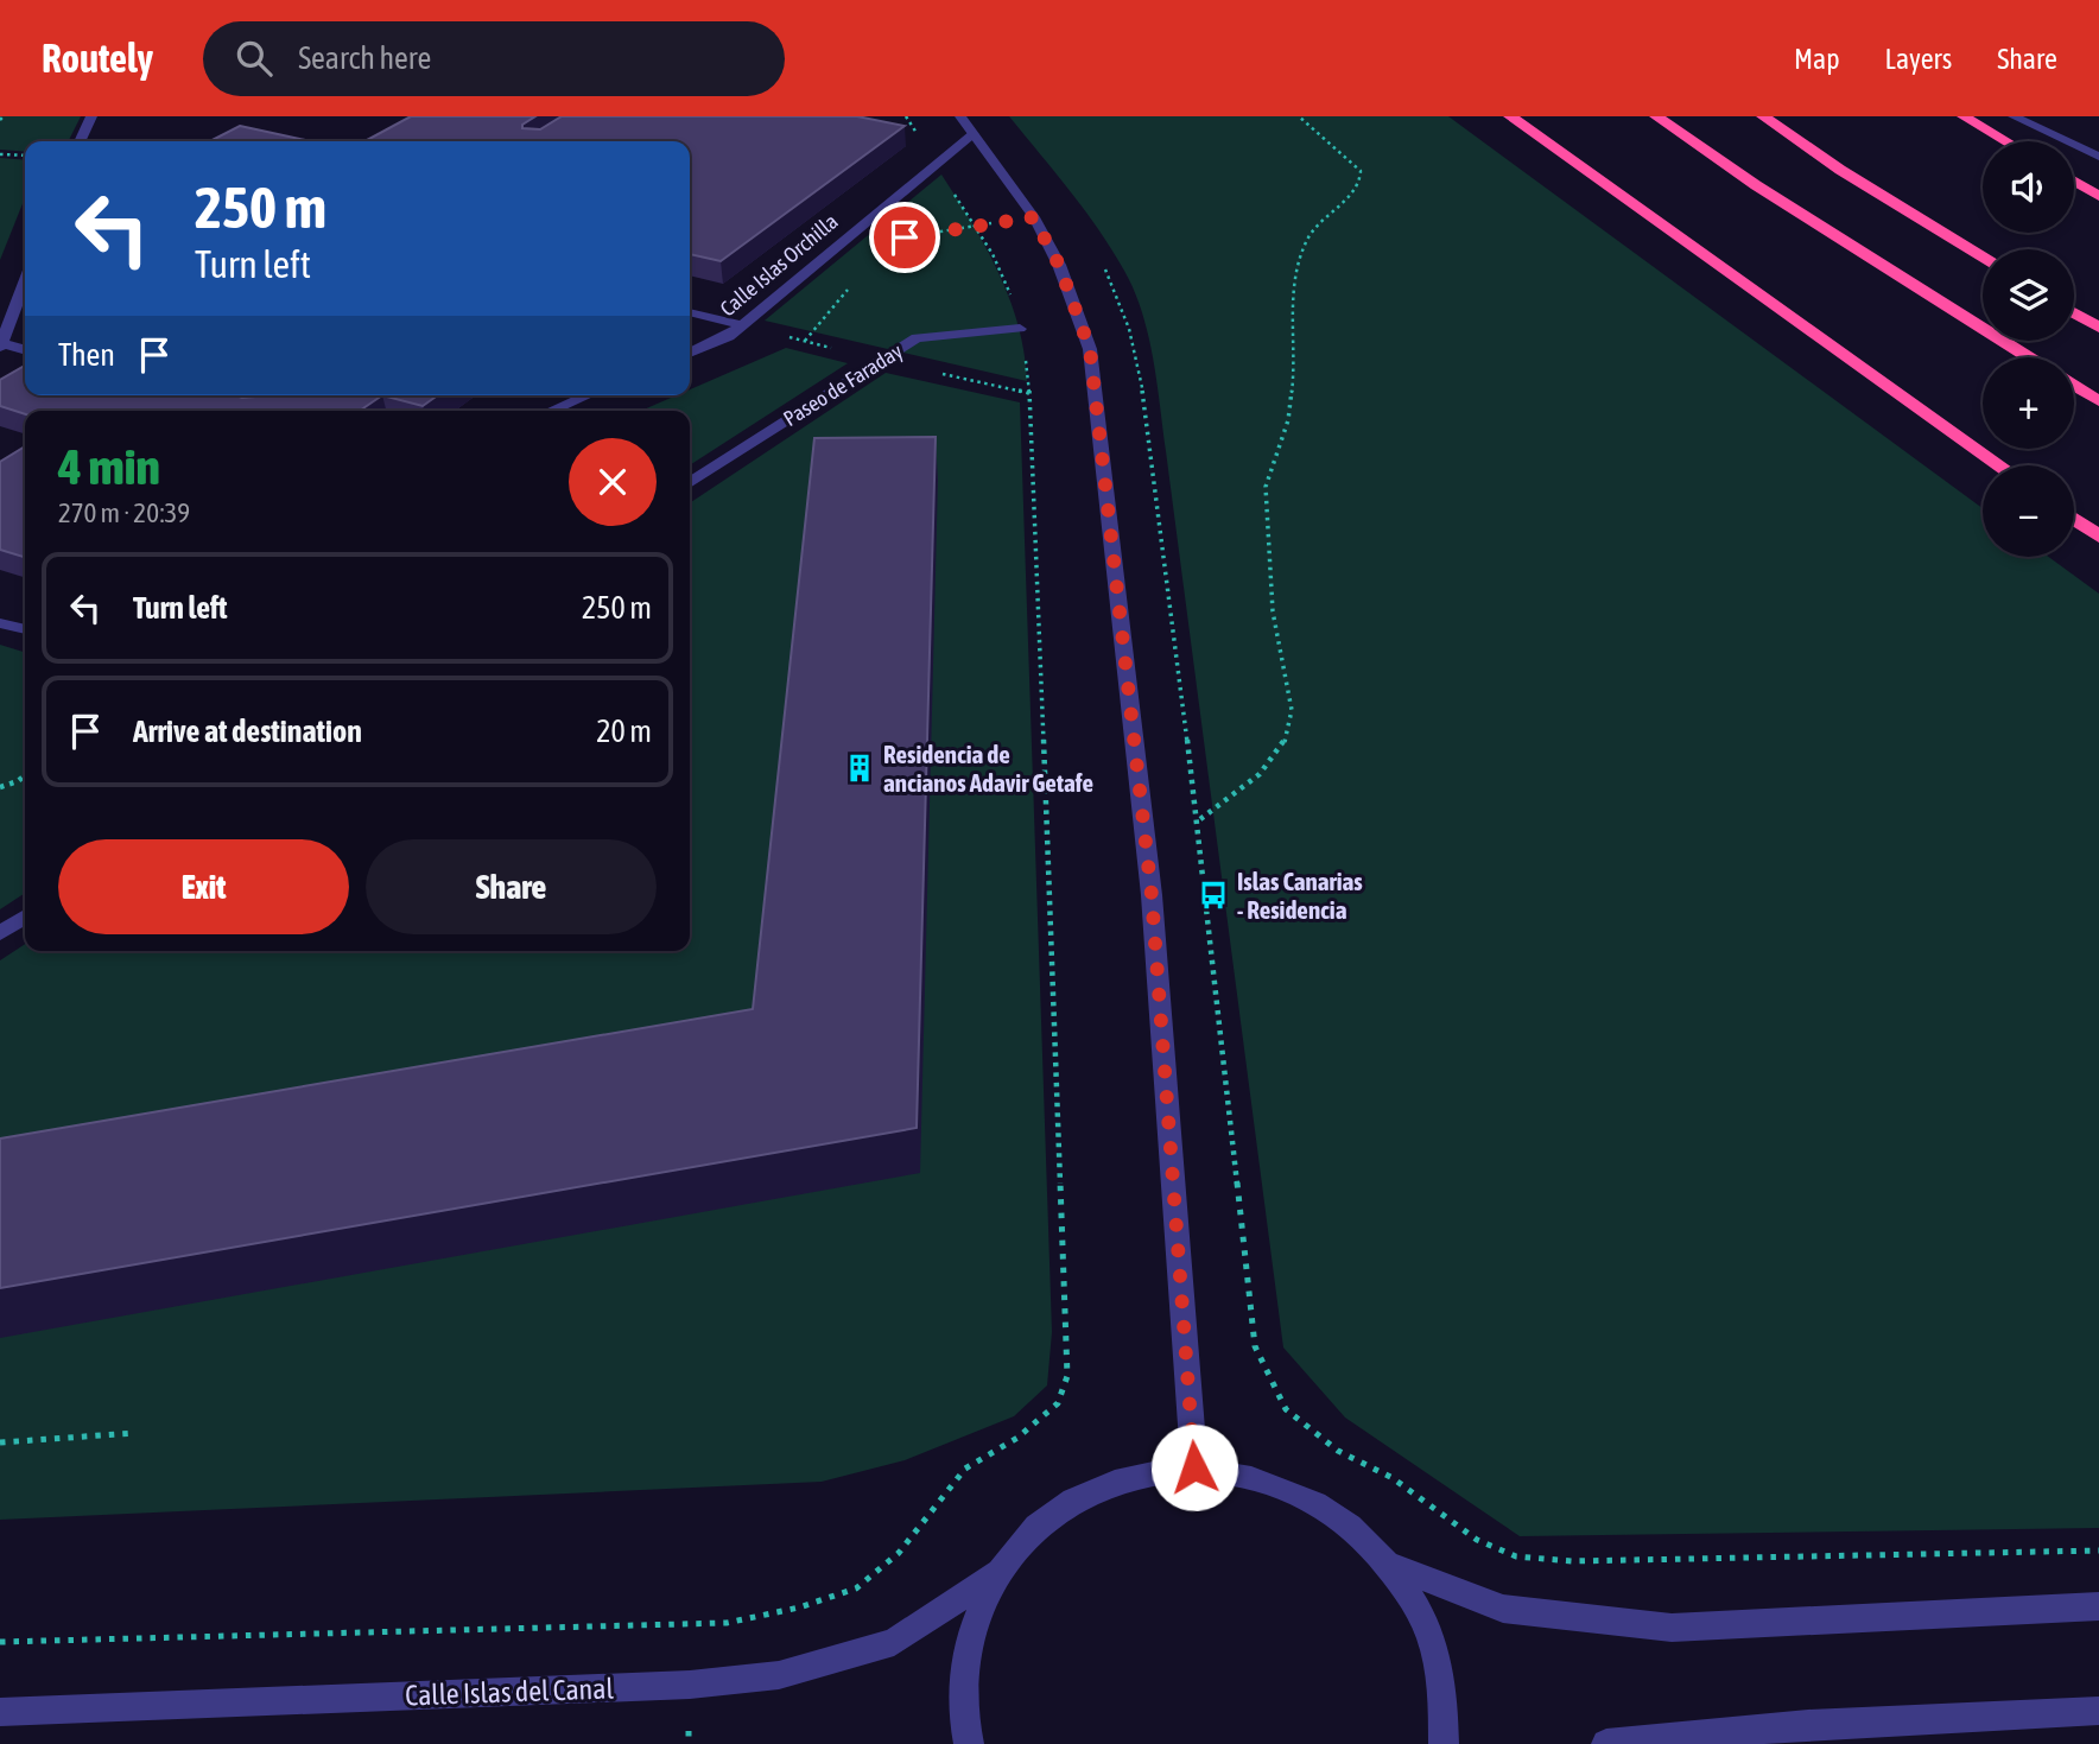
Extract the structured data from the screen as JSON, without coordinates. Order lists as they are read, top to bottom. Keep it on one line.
{"streets":{"street":["Calle Islas Orchilla","Paseo de Faraday","Calle Islas del Canal"]},"places":{"building":["Residencia de ancianos Adavir Getafe"],"bus stop":["Islas Canarias - Residencia"]},"page":{"header":"Routely","search":"Search here","nav":["Map","Layers","Share"],"map_buttons":["+","−"],"turn":["250 m","Turn left"],"then":"Then","heading":["4 min","270 m · 20:39"],"list":[{"name":"Turn left","value":"250 m"},{"name":"Arrive at destination","value":"20 m"}],"buttons":["Exit","Share"]}}
